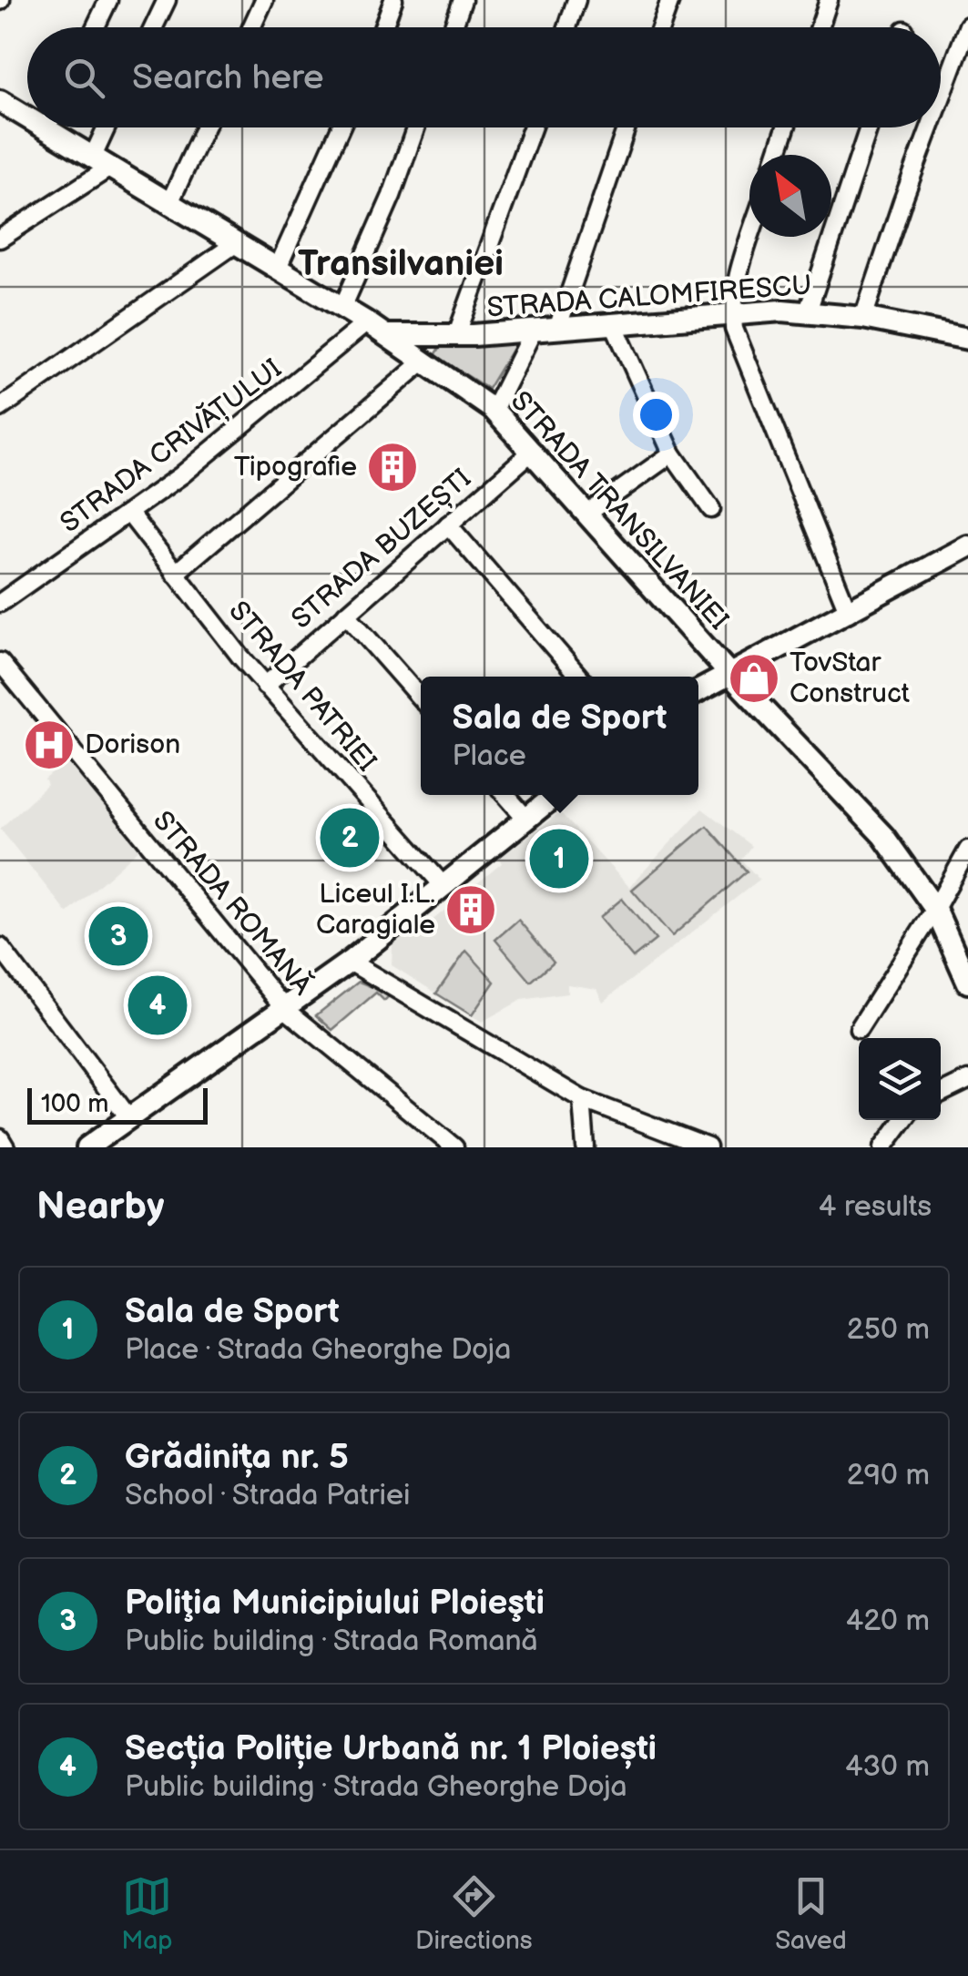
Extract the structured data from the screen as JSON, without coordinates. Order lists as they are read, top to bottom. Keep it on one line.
{"streets":{"main road":["STRADA CALOMFIRESCU","STRADA TRANSILVANIEI"],"street":["STRADA CRIVĂȚULUI","STRADA BUZEȘTI","STRADA PATRIEI","STRADA ROMANĂ"]},"crossings":[["STRADA CALOMFIRESCU","STRADA TRANSILVANIEI"],["STRADA CRIVĂȚULUI","STRADA TRANSILVANIEI"],["STRADA CRIVĂȚULUI","STRADA PATRIEI"],["STRADA TRANSILVANIEI","STRADA BUZEȘTI"],["STRADA BUZEȘTI","STRADA PATRIEI"]],"districts":["Transilvaniei"],"places":{"building":["Tipografie","Liceul I.L. Caragiale"],"shop":["TovStar Construct"],"hospital":["Dorison"]},"scale_bar":"100 m","north":"top left","page":{"search":"Search here","popup":["Sala de Sport","Place"],"pins":["2","1","3","4"],"scale":"100 m","heading":["Nearby","4 results"],"list":[{"mark":"1","name":"Sala de Sport","note":"Place · Strada Gheorghe Doja","value":"250 m"},{"mark":"2","name":"Grădinița nr. 5","note":"School · Strada Patriei","value":"290 m"},{"mark":"3","name":"Poliţia Municipiului Ploieşti","note":"Public building · Strada Romană","value":"420 m"},{"mark":"4","name":"Secția Poliție Urbană nr. 1 Ploiești","note":"Public building · Strada Gheorghe Doja","value":"430 m"}],"nav":["Map","Directions","Saved"]}}
